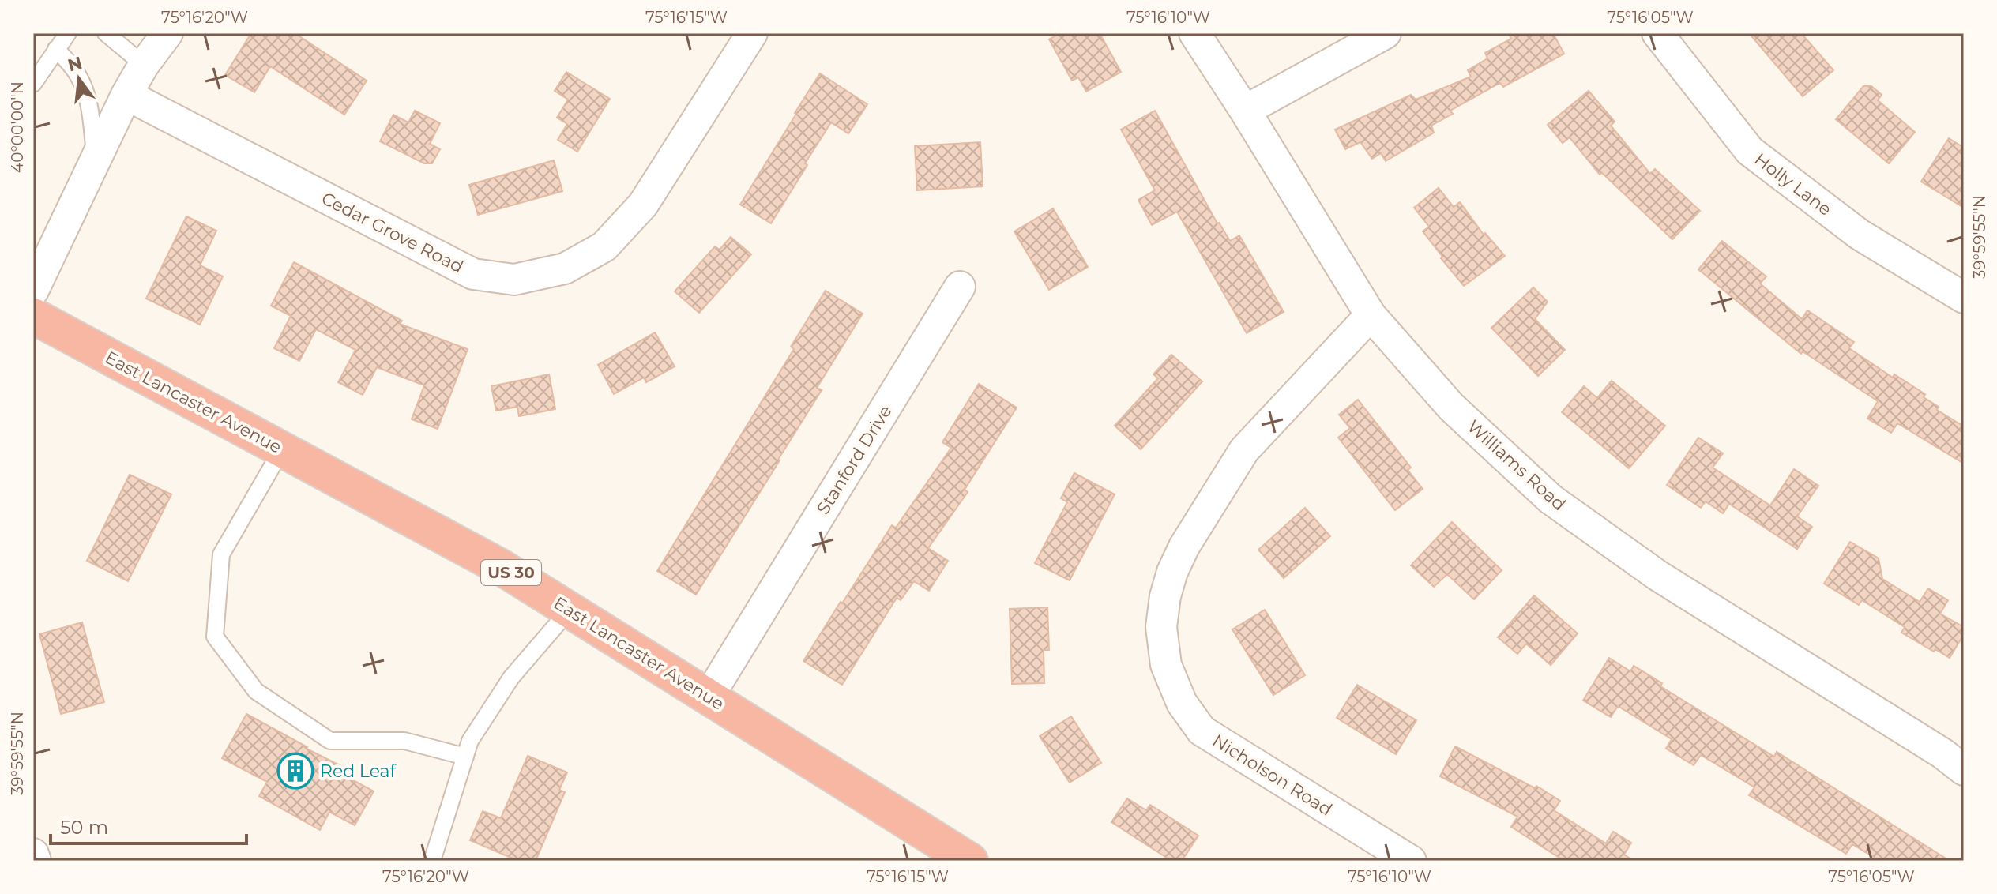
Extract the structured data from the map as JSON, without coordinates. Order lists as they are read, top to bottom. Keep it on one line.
{"streets":{"highway":["East Lancaster Avenue","US 30"],"street":["Holly Lane","Cedar Grove Road","Stanford Drive","Williams Road","Nicholson Road"]},"crossings":[["East Lancaster Avenue","Stanford Drive"],["Williams Road","Nicholson Road"]],"places":{"building":["Red Leaf"]},"scale_bar":"50 m","north":"top","coordinates":["75°16'20\"W","75°16'15\"W","75°16'10\"W","75°16'05\"W","40°00'00\"N","39°59'55\"N"]}
